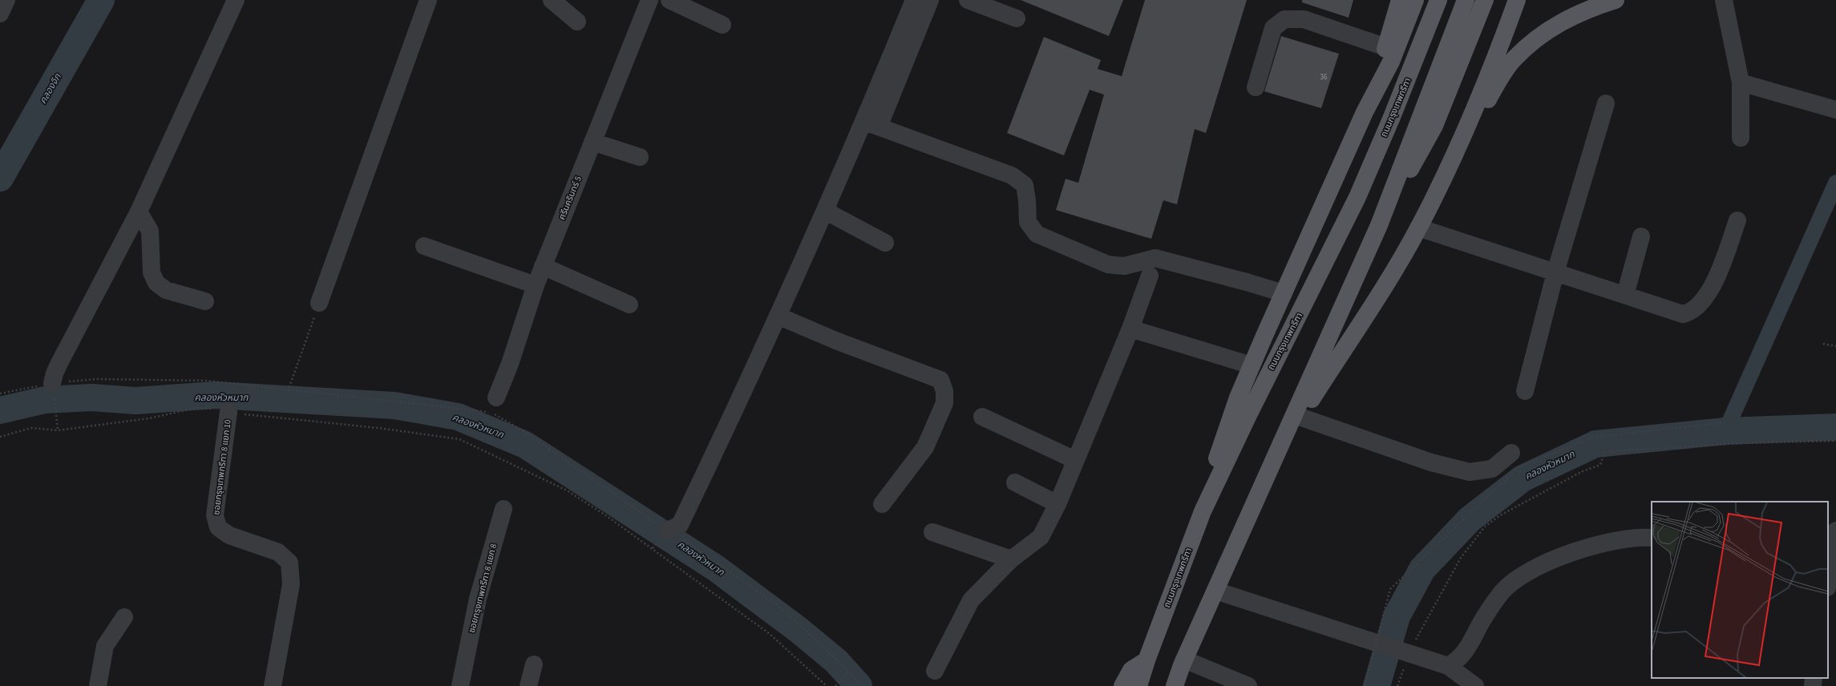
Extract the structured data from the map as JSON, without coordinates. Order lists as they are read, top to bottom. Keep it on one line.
{"streets":{"main road":["ถนนกรุงเทพกรีฑา"],"street":["ศรีนครินทร์ 5","ซอยกรุงเทพกรีฑา 8 แยก 10","ซอยกรุงเทพกรีฑา 8 แยก 8"]},"water":["คลองจิก","คลองหัวหมาก"],"house_numbers":["36"]}
